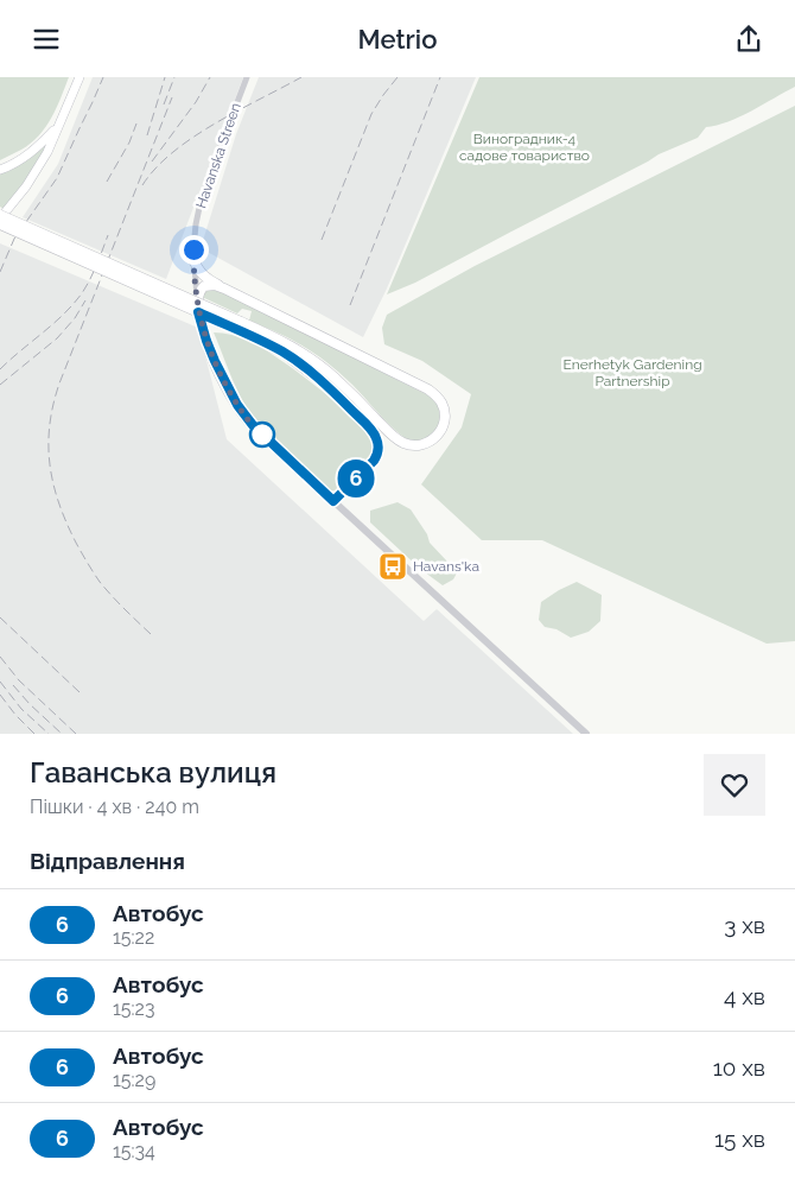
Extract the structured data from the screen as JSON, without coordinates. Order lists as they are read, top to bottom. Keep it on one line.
{"streets":{"street":["Havanska Streen"]},"parks":["Виноградник-4 садове товариство","Enerhetyk Gardening Partnership"],"places":{"bus stop":["Havans'ka"]},"lines":["bus line 6"],"page":{"header":"Metrio","on_map":"6","heading":[["Гаванська вулиця","Пішки · 4 хв · 240 m"],"Відправлення"],"list":[{"mark":"6","name":"Автобус","note":"15:22","value":"3 хв"},{"mark":"6","name":"Автобус","note":"15:23","value":"4 хв"},{"mark":"6","name":"Автобус","note":"15:29","value":"10 хв"},{"mark":"6","name":"Автобус","note":"15:34","value":"15 хв"}]}}
